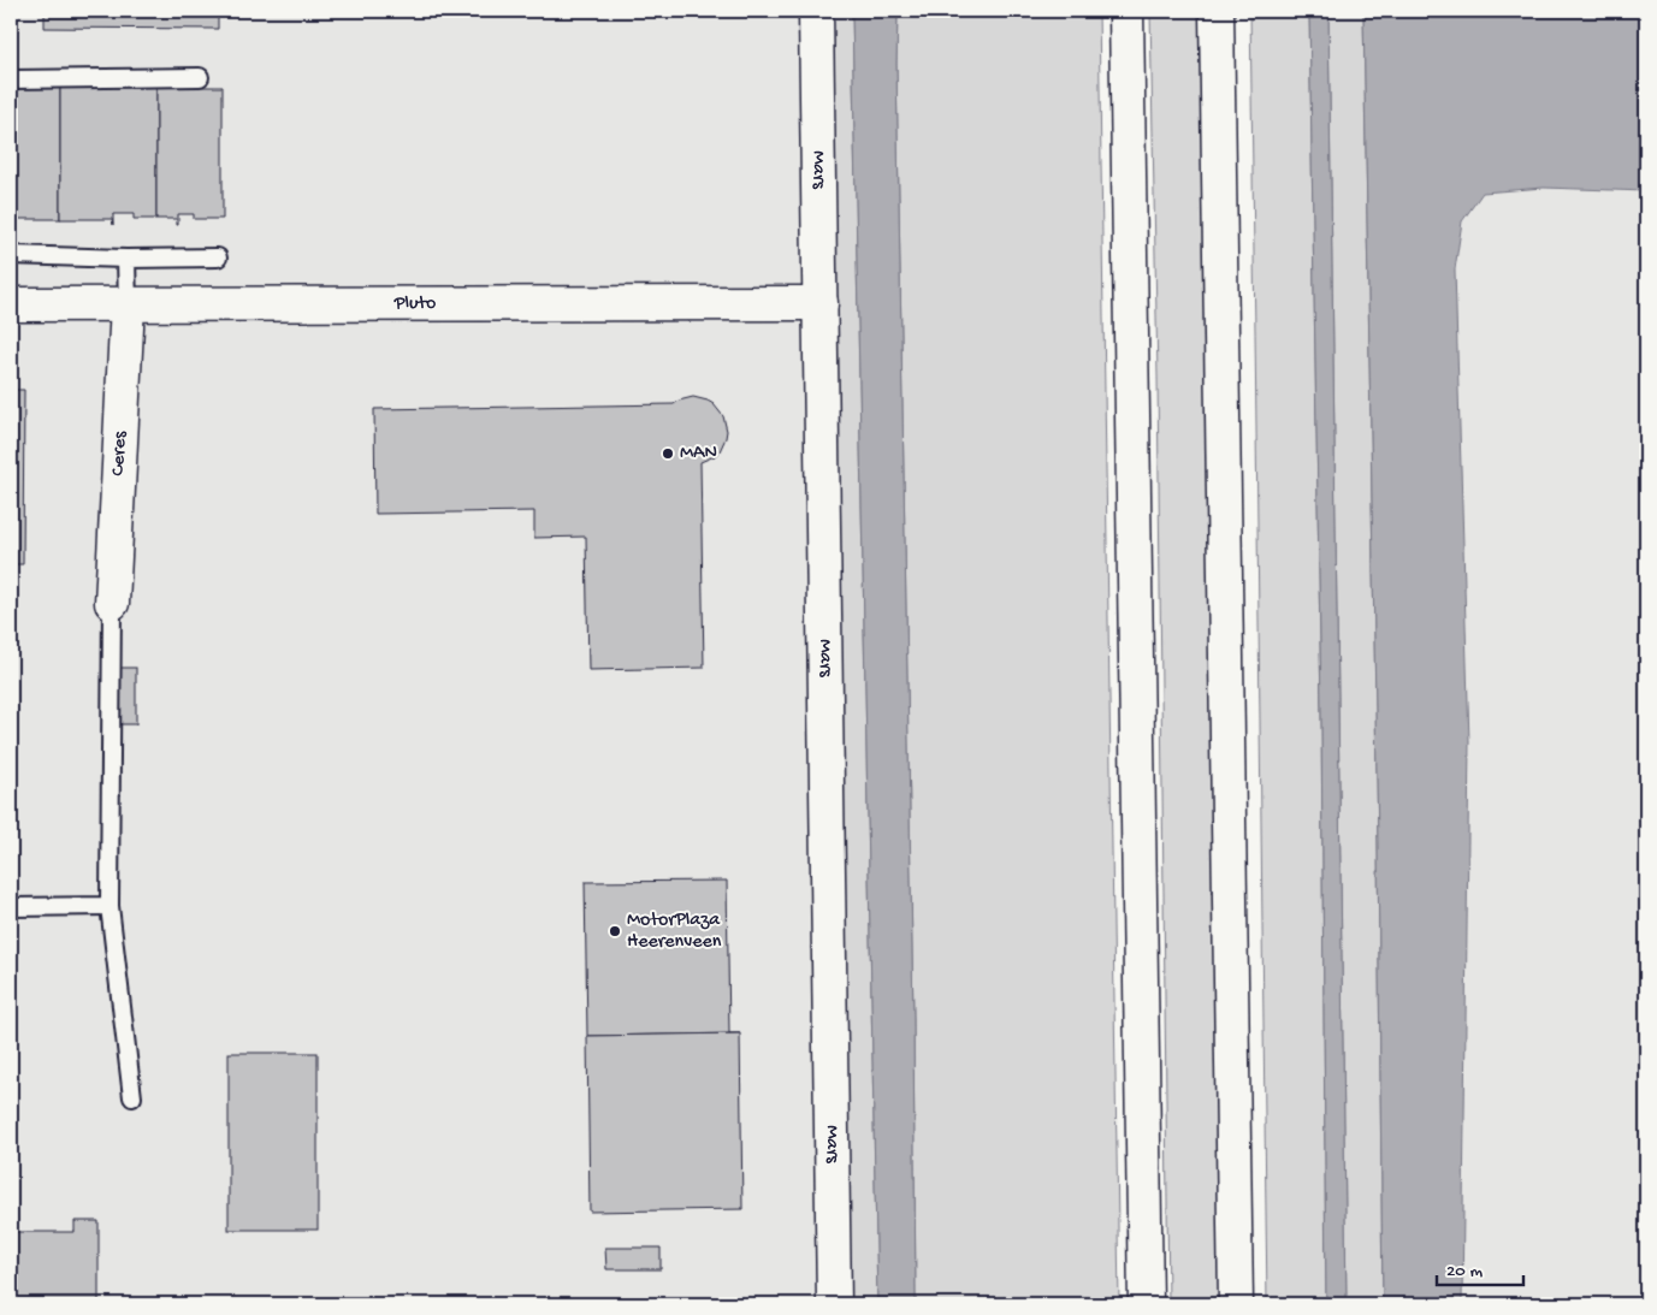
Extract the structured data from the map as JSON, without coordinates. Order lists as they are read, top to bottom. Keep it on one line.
{"streets":{"main road":["Mars","Pluto","Ceres"]},"crossings":[["Mars","Pluto"],["Pluto","Ceres"]],"places":["MAN","MotorPlaza Heerenveen"],"scale_bar":"20 m"}
